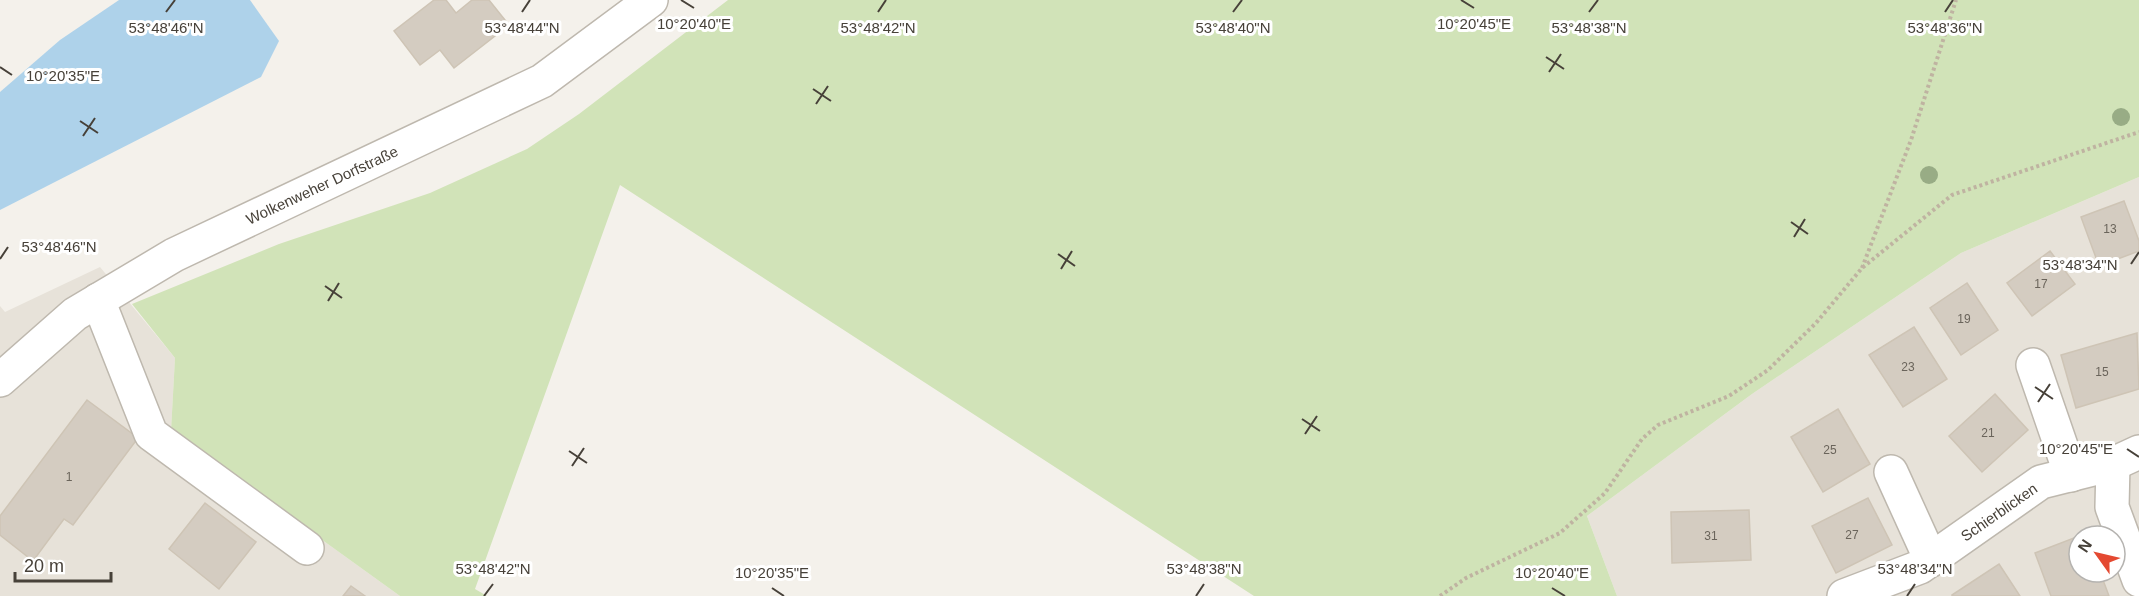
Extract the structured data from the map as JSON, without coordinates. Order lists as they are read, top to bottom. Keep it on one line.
{"streets":{"street":["Wolkenweher Dorfstraße","Schierblicken"]},"house_numbers":["13","17","19","23","15","21","25","1","27","31"],"scale_bar":"20 m","north":"top left","coordinates":["10°20'40\"E","10°20'45\"E","53°48'44\"N","53°48'42\"N","53°48'46\"N","53°48'40\"N","53°48'38\"N","53°48'36\"N","10°20'35\"E","53°48'34\"N"]}
